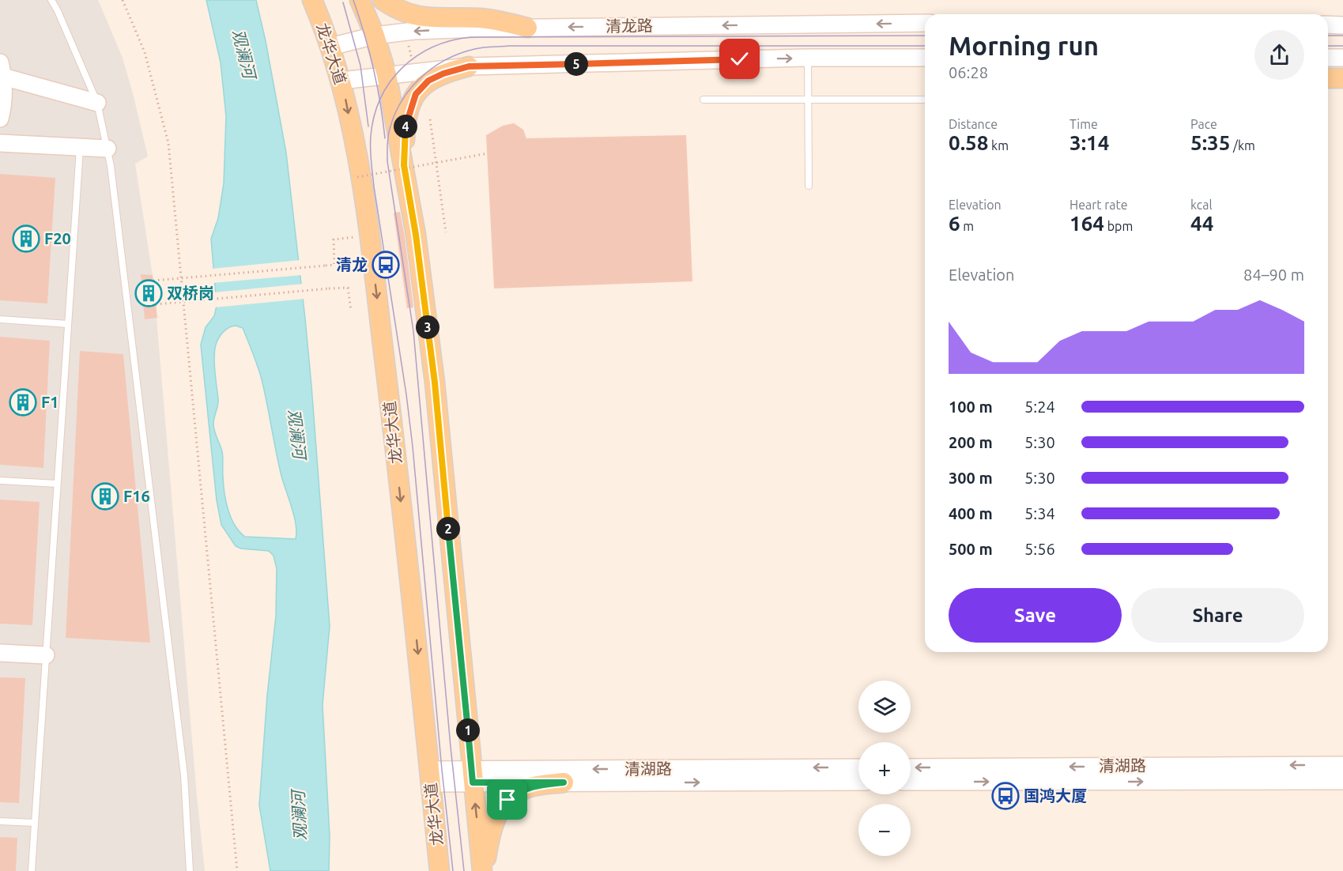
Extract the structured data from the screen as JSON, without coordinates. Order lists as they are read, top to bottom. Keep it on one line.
{"streets":{"main road":["龙华大道"],"street":["清龙路","清湖路"]},"crossings":[["清龙路","龙华大道"],["龙华大道","清湖路"]],"water":["观澜河"],"places":{"building":["F20","双桥岗","F1","F16"],"bus stop":["清龙","国鸿大厦"]},"page":{"heading":["Morning run","06:28"],"pins":["5","4","3","2","1"],"stats":[["Distance","0.58 km"],["Time","3:14"],["Pace","5:35 /km"],["Elevation","6 m"],["Heart rate","164 bpm"],["kcal","44"]],"chart":["Elevation","84–90 m"],"list":[{"name":"100 m","note":"5:24"},{"name":"200 m","note":"5:30"},{"name":"300 m","note":"5:30"},{"name":"400 m","note":"5:34"},{"name":"500 m","note":"5:56"}],"buttons":["Save","Share"],"map_buttons":["+","−"]}}
